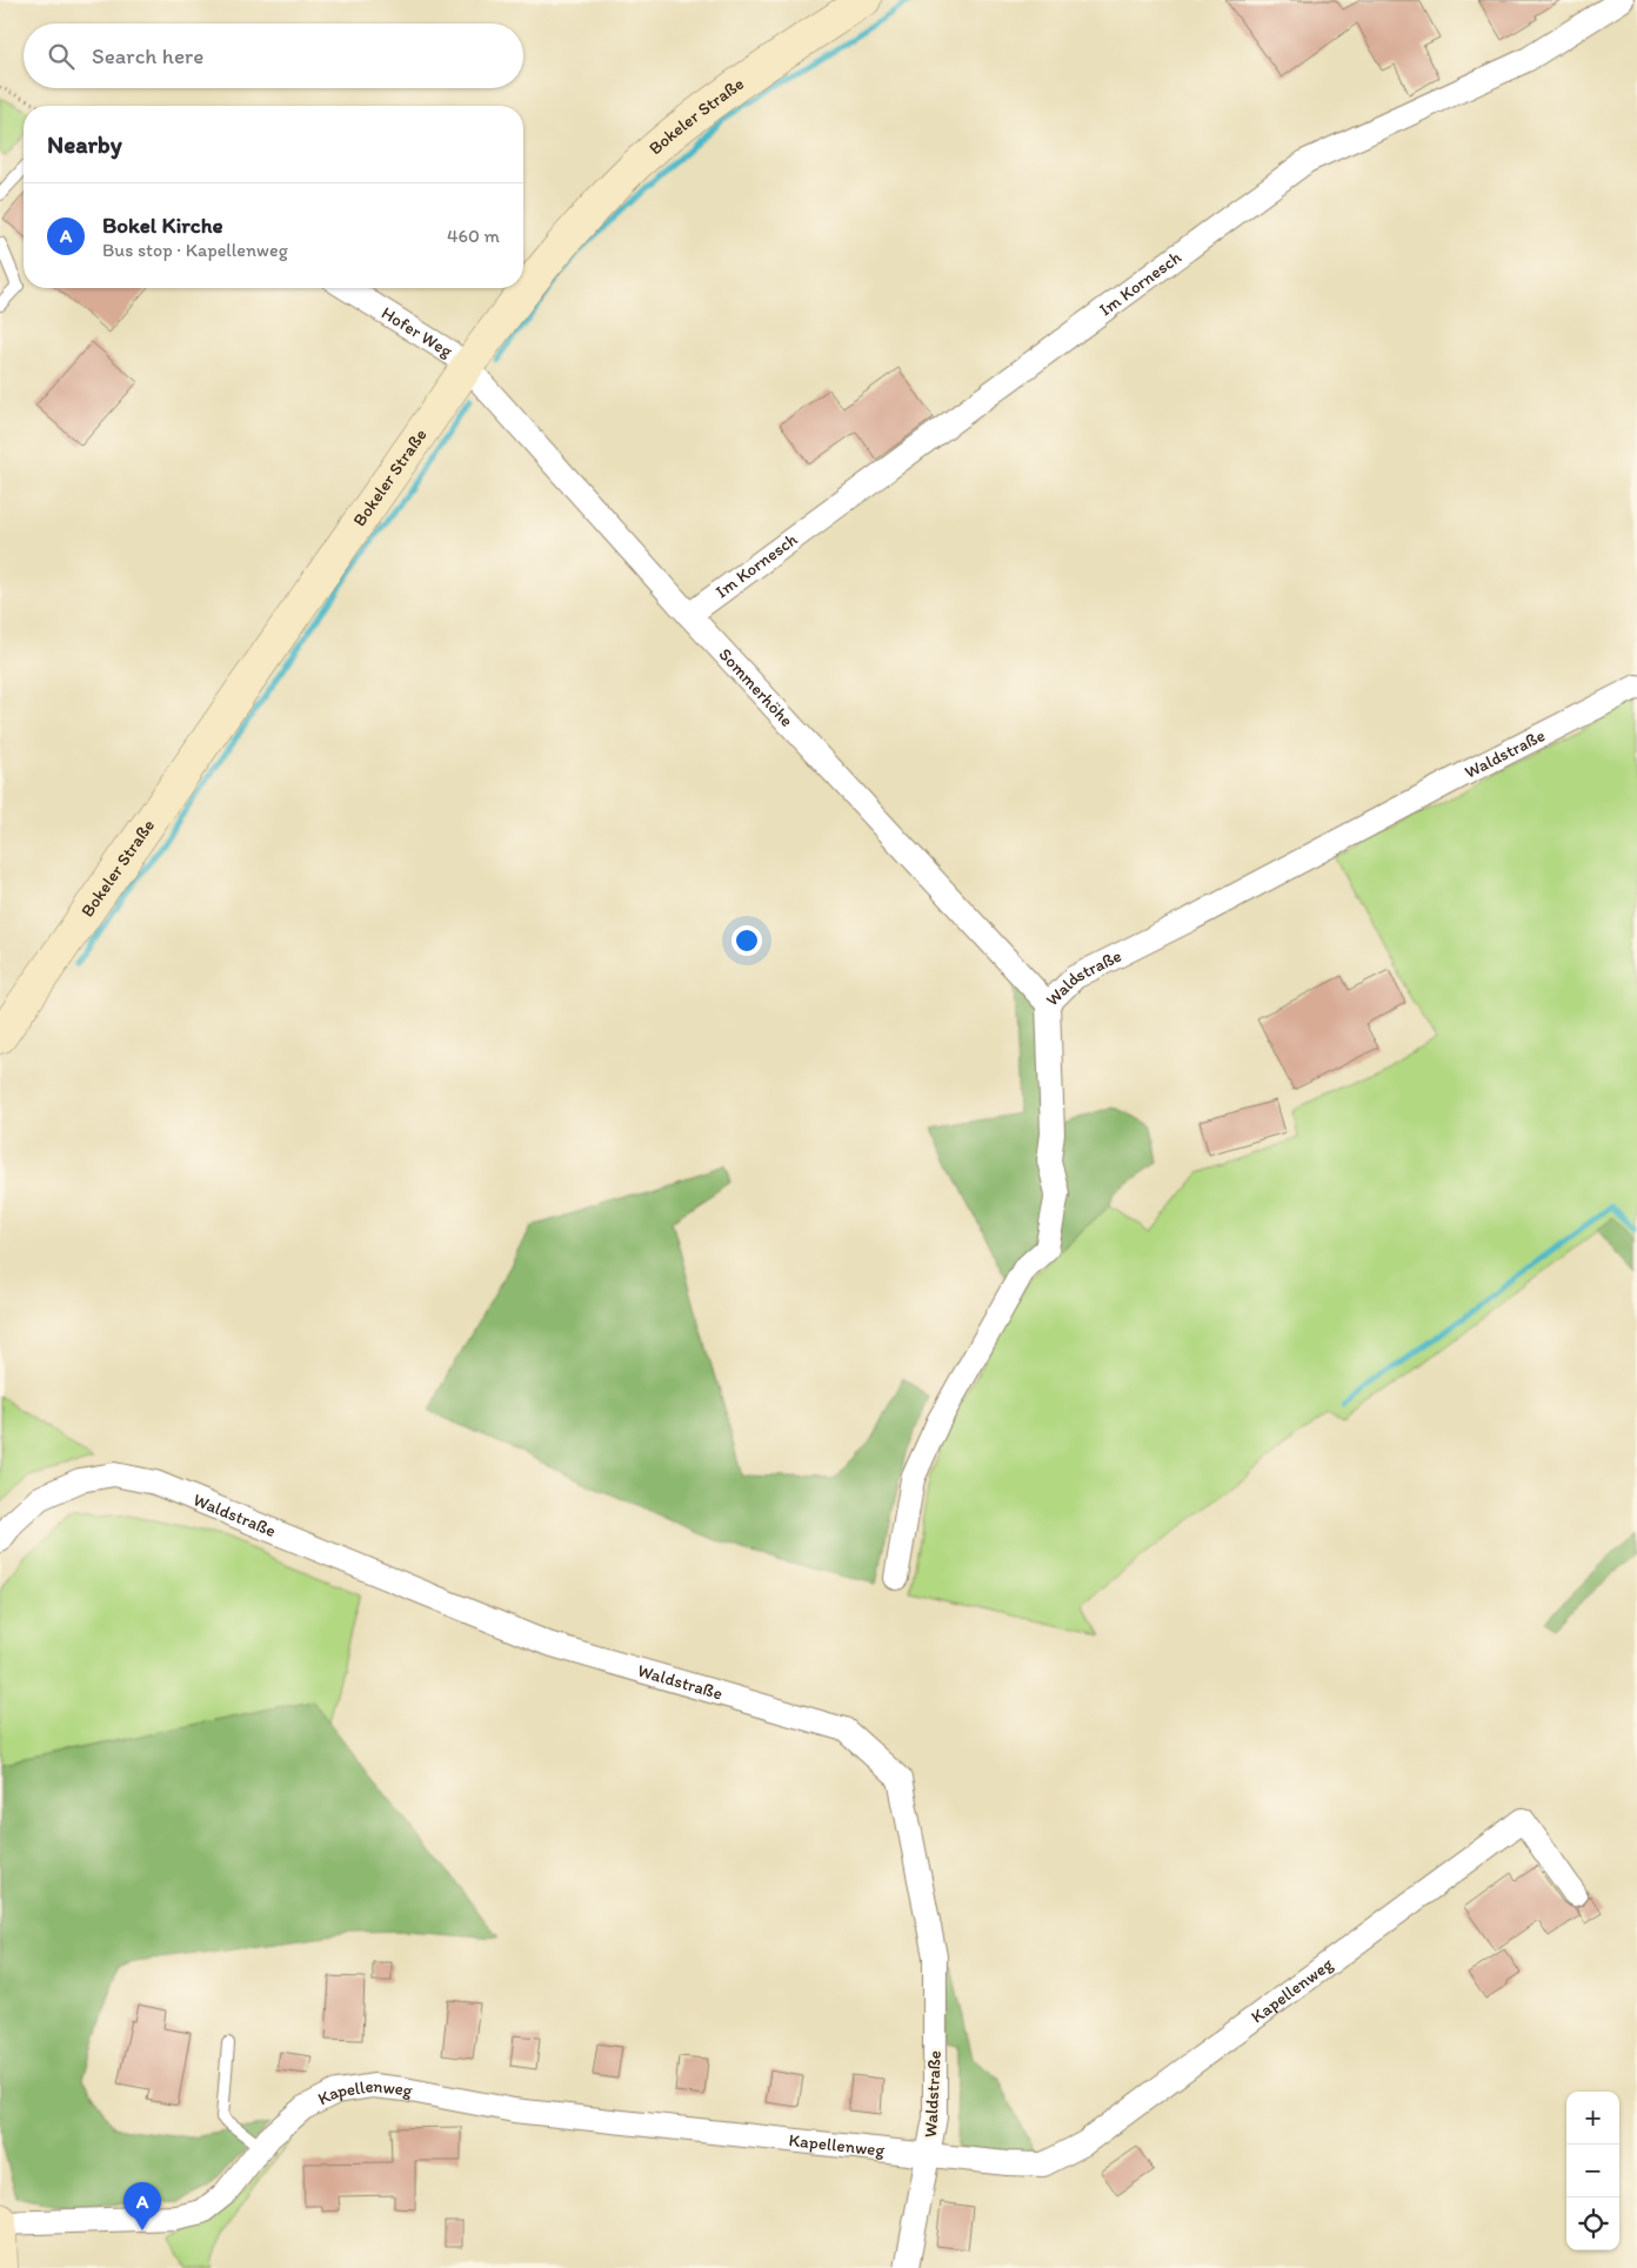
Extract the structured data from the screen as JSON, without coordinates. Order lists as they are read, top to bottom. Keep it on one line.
{"streets":{"street":["Bokeler Straße","Im Kornesch","Hofer Weg","Sommerhöhe","Waldstraße","Kapellenweg"]},"crossings":[["Bokeler Straße","Hofer Weg"],["Bokeler Straße","Sommerhöhe"],["Im Kornesch","Sommerhöhe"],["Hofer Weg","Sommerhöhe"],["Sommerhöhe","Waldstraße"],["Waldstraße","Kapellenweg"]],"page":{"search":"Search here","heading":"Nearby","list":[{"mark":"A","name":"Bokel Kirche","note":"Bus stop · Kapellenweg","value":"460 m"}],"map_buttons":["+","−"],"pins":"A"}}
